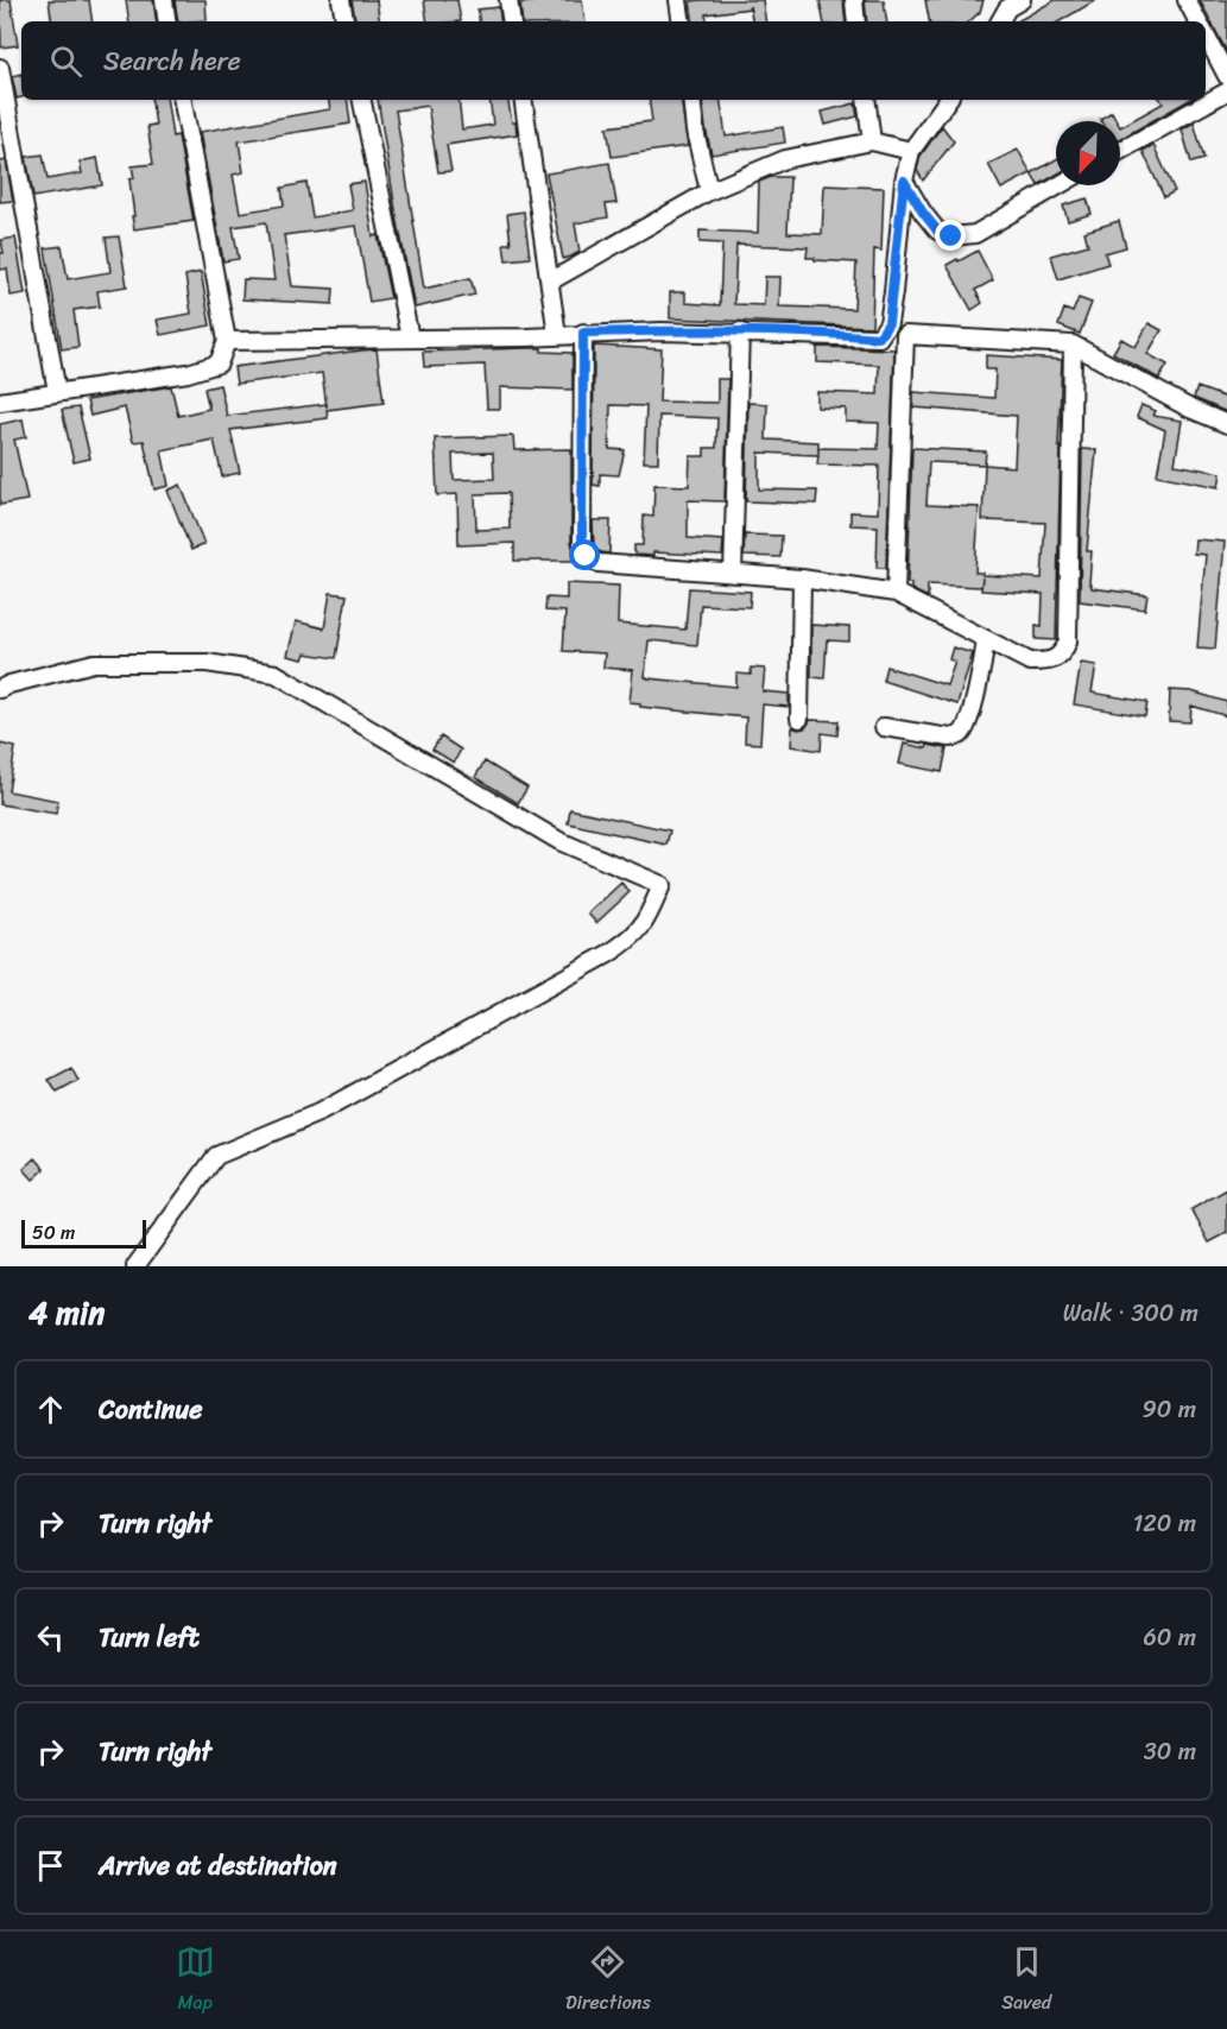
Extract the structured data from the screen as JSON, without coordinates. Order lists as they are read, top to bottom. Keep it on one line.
{"scale_bar":"50 m","north":"bottom left","page":{"search":"Search here","scale":"50 m","heading":["4 min","Walk · 300 m"],"list":[["Continue","90 m"],["Turn right","120 m"],["Turn left","60 m"],["Turn right","30 m"],"Arrive at destination"],"nav":["Map","Directions","Saved"]}}
